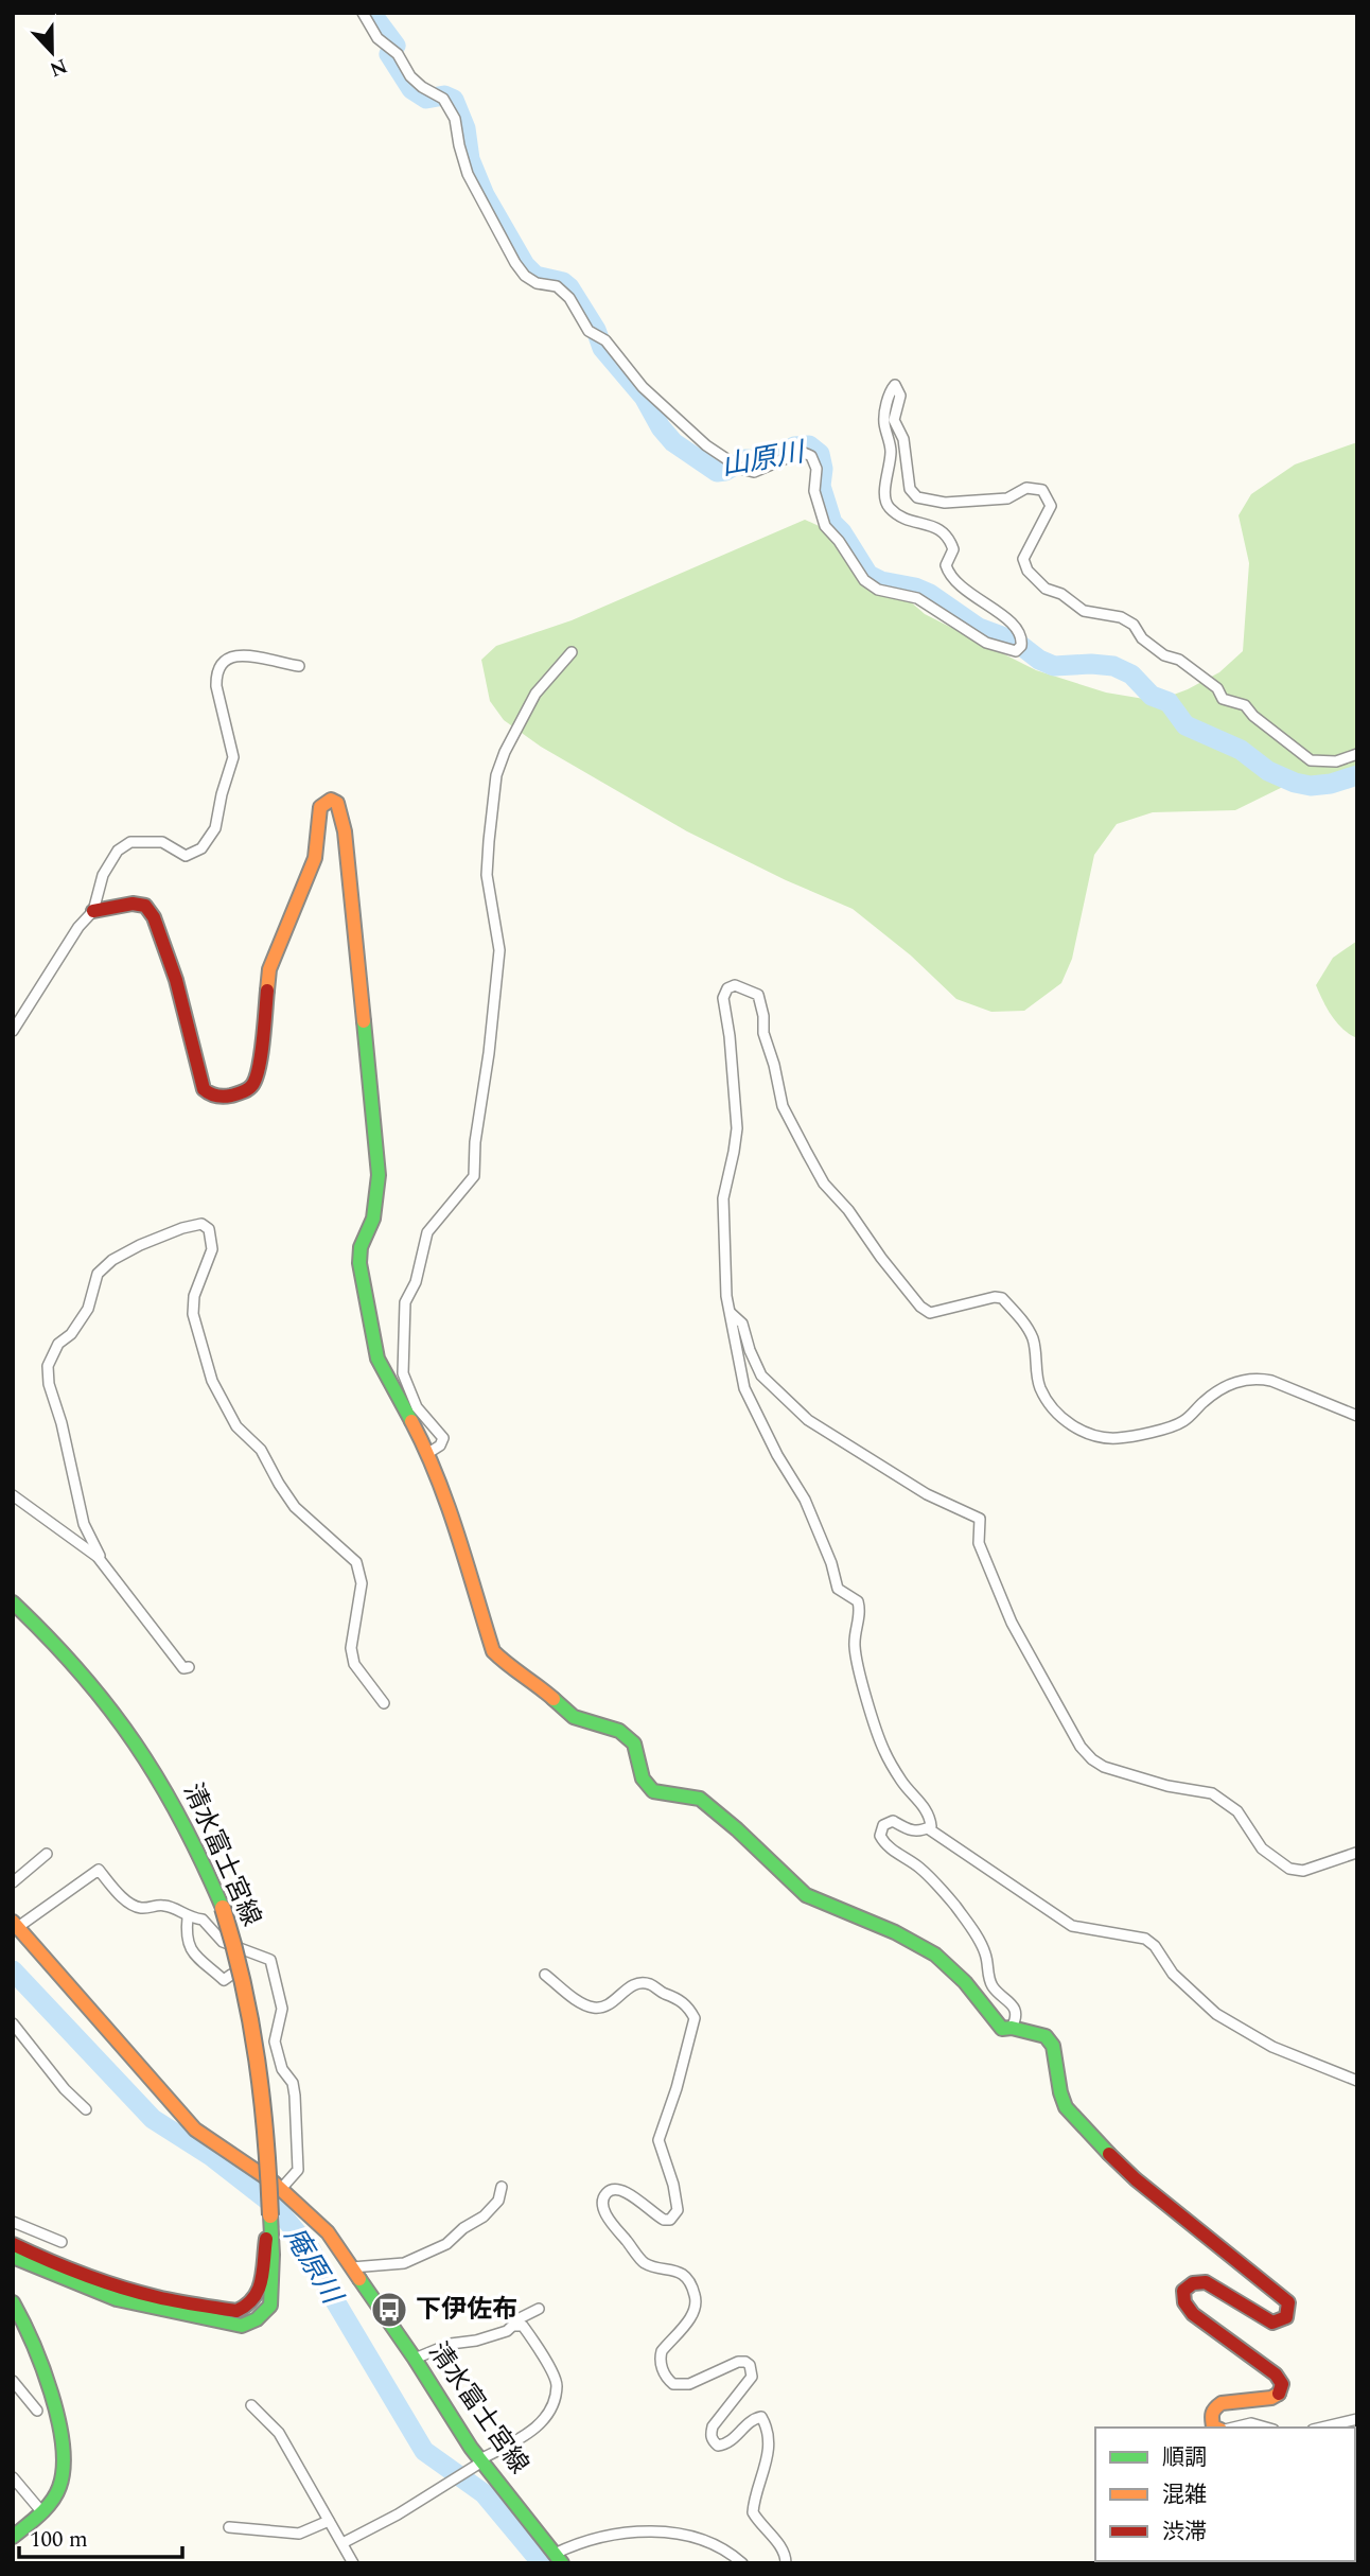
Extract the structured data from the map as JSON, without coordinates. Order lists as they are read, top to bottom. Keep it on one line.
{"streets":{"street":["清水富士宮線"]},"water":["山原川","庵原川"],"places":{"bus stop":["下伊佐布"]},"legend":["順調","混雑","渋滞"],"scale_bar":"100 m","north":"bottom"}
